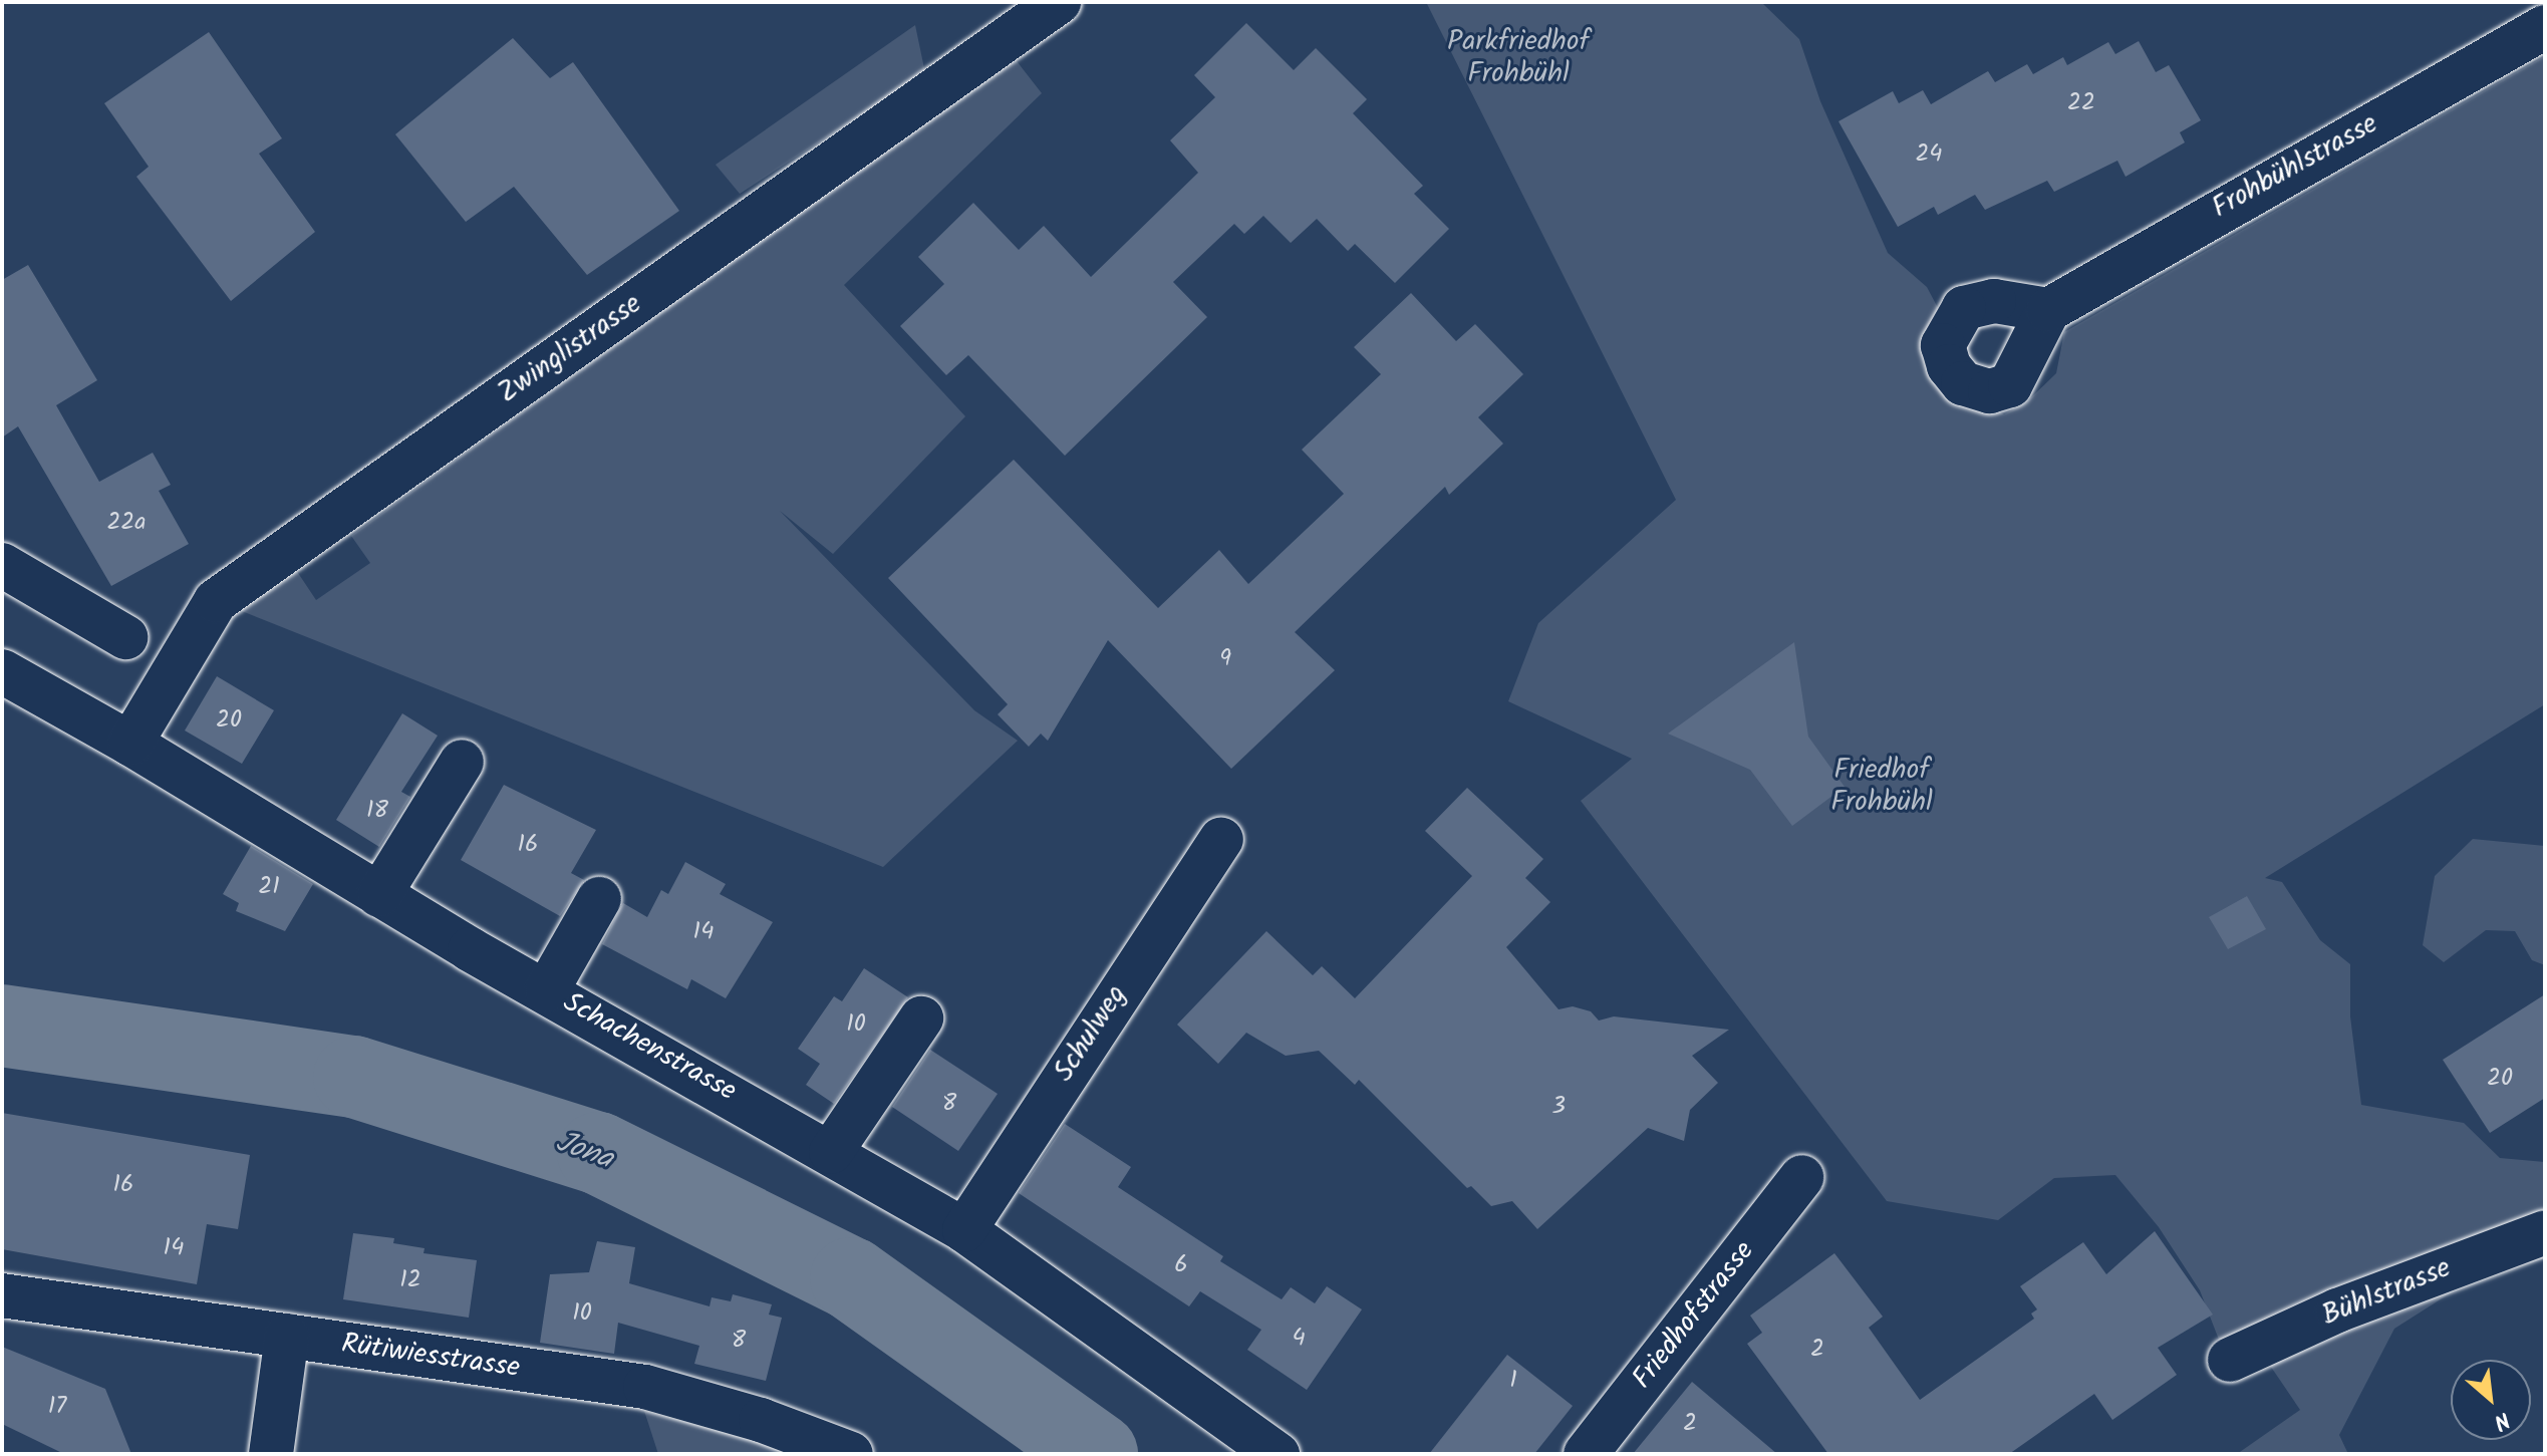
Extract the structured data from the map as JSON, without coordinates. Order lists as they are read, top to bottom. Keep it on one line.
{"streets":{"street":["Frohbühlstrasse","Zwinglistrasse","Schulweg","Schachenstrasse","Bühlstrasse","Friedhofstrasse","Rütiwiesstrasse"]},"crossings":[["Zwinglistrasse","Schachenstrasse"],["Schulweg","Schachenstrasse"]],"water":["Jona"],"parks":["Parkfriedhof Frohbühl","Friedhof Frohbühl"],"house_numbers":["22","24","22a","9","20","18","16","21","14","10","20","8","3","16","14","6","12","10","4","8","2","1","17","2"],"north":"bottom right"}
